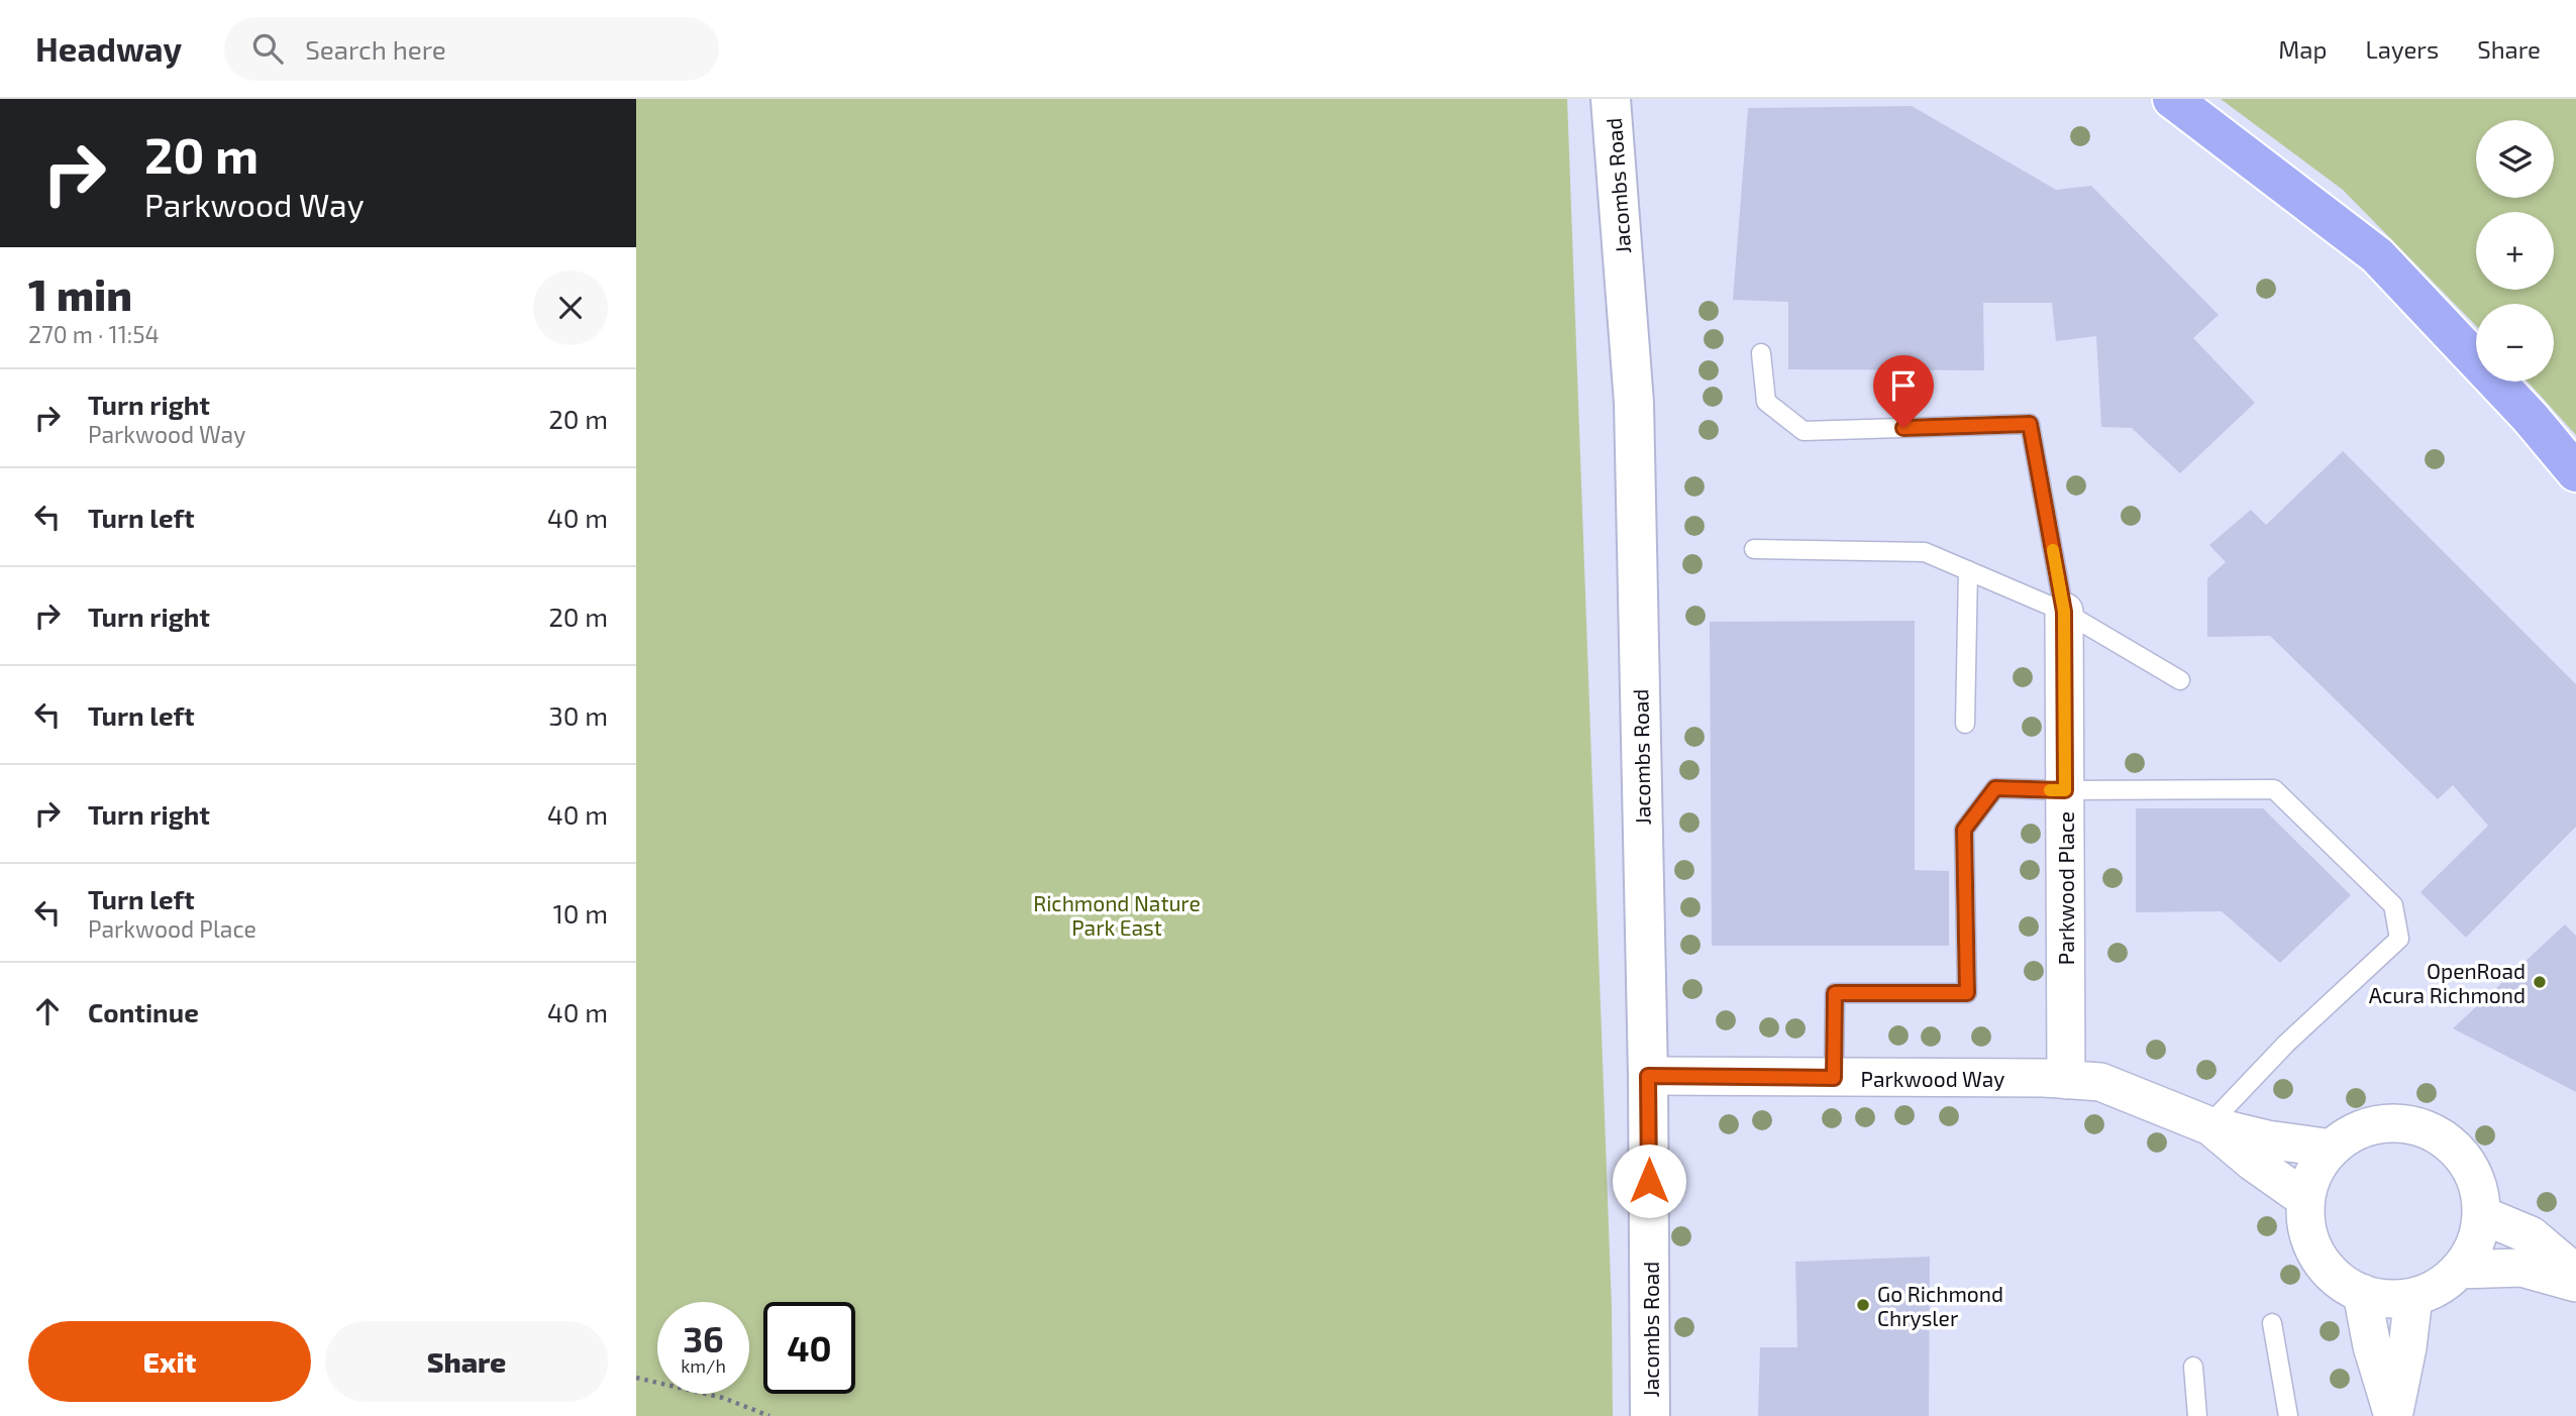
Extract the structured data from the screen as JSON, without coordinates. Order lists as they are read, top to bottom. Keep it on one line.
{"streets":{"street":["Jacombs Road","Parkwood Place","Parkwood Way"]},"crossings":[["Jacombs Road","Parkwood Way"],["Parkwood Place","Parkwood Way"]],"parks":["Richmond Nature Park East"],"places":["OpenRoad Acura Richmond","Go Richmond Chrysler"],"page":{"header":"Headway","search":"Search here","nav":["Map","Layers","Share"],"turn":["20 m","Parkwood Way"],"map_buttons":["+","−"],"heading":["1 min","270 m · 11:54"],"list":[{"name":"Turn right","note":"Parkwood Way","value":"20 m"},{"name":"Turn left","value":"40 m"},{"name":"Turn right","value":"20 m"},{"name":"Turn left","value":"30 m"},{"name":"Turn right","value":"40 m"},{"name":"Turn left","note":"Parkwood Place","value":"10 m"},{"name":"Continue","value":"40 m"}],"speed":"36 km/h","limit":"40","buttons":["Exit","Share"]}}
